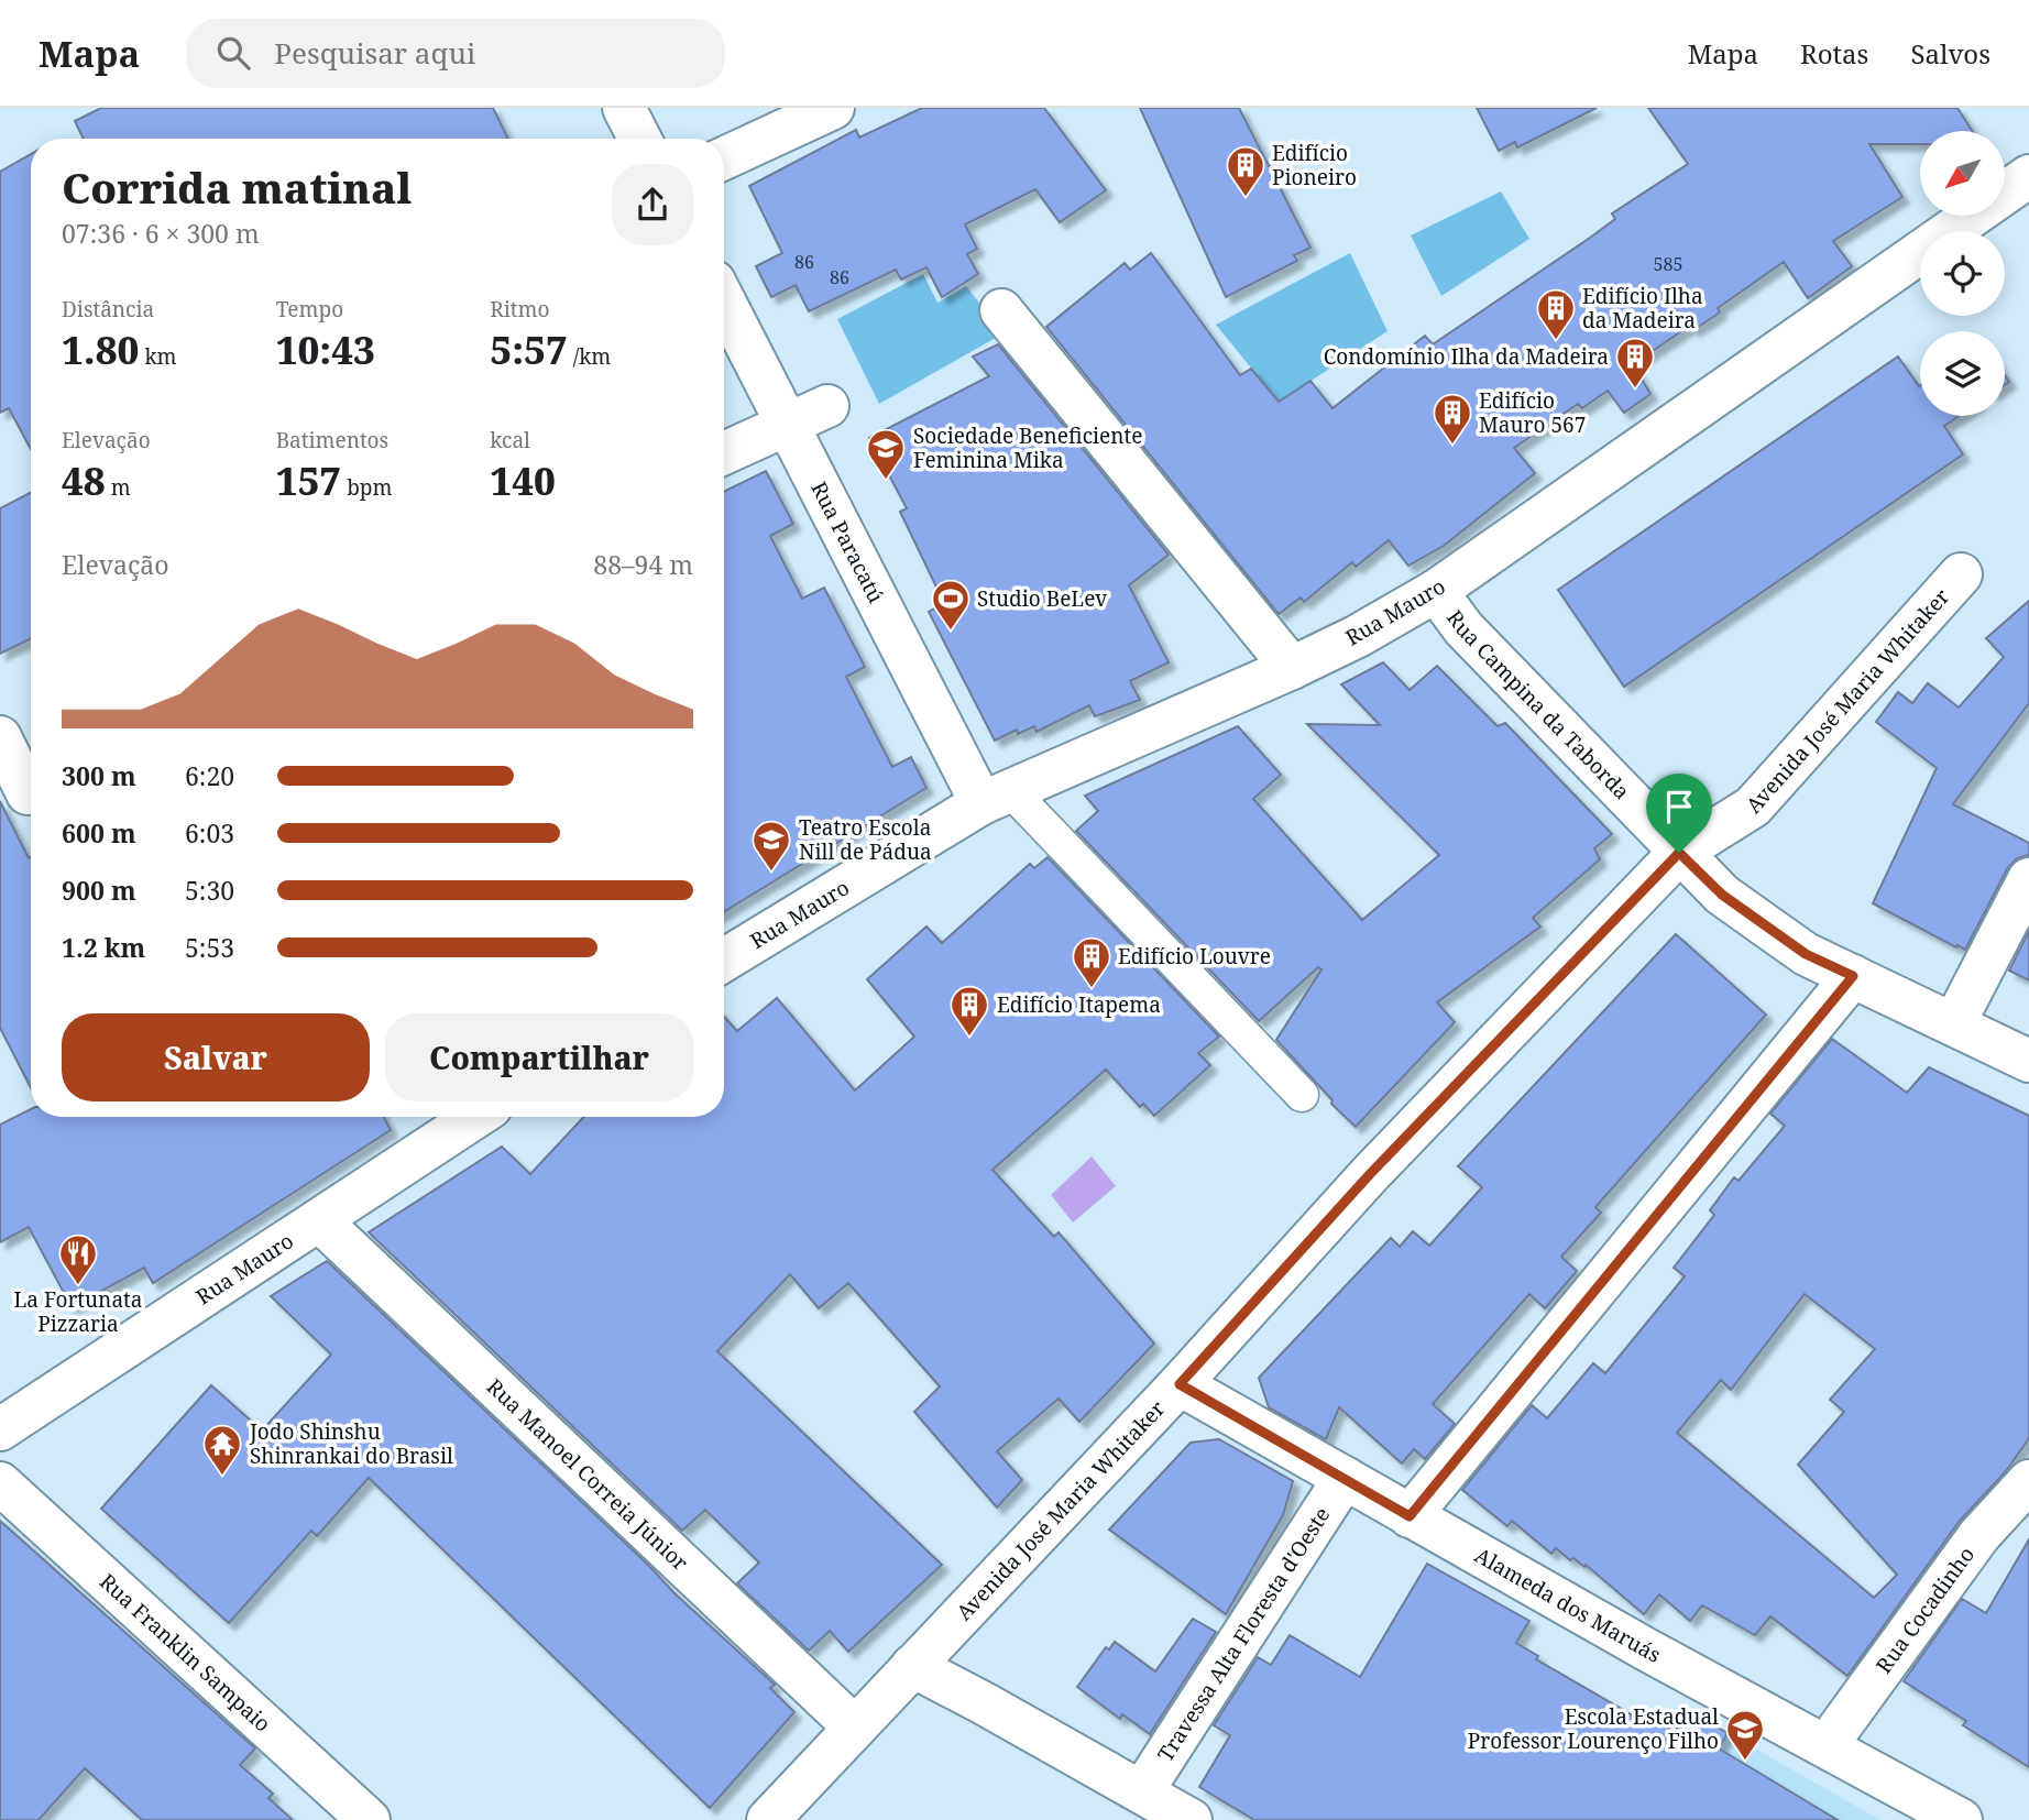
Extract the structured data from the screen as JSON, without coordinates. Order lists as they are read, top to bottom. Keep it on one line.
{"streets":{"street":["Rua Paracatú","Rua Mauro","Avenida José Maria Whitaker","Rua Campina da Taborda","Rua Manoel Correia Júnior","Alameda dos Maruás","Rua Cocadinho","Travessa Alta Floresta d'Oeste","Rua Franklin Sampaio"]},"crossings":[["Rua Paracatú","Rua Mauro"],["Rua Mauro","Rua Campina da Taborda"],["Rua Mauro","Rua Manoel Correia Júnior"],["Avenida José Maria Whitaker","Rua Campina da Taborda"],["Avenida José Maria Whitaker","Rua Manoel Correia Júnior"],["Avenida José Maria Whitaker","Alameda dos Maruás"],["Alameda dos Maruás","Rua Cocadinho"],["Alameda dos Maruás","Travessa Alta Floresta d'Oeste"]],"places":{"building":["Edifício Pioneiro","Edifício Ilha da Madeira","Condomínio Ilha da Madeira","Edifício Mauro 567","Edifício Louvre","Edifício Itapema"],"school or university":["Sociedade Beneficiente Feminina Mika","Teatro Escola Nill de Pádua","Escola Estadual Professor Lourenço Filho"],"sports":["Studio BeLev"],"restaurant":["La Fortunata Pizzaria"],"temple":["Jodo Shinshu Shinrankai do Brasil"]},"house_numbers":["86","585","86"],"north":"bottom left","page":{"header":"Mapa","search":"Pesquisar aqui","nav":["Mapa","Rotas","Salvos"],"heading":["Corrida matinal","07:36 · 6 × 300 m"],"stats":[["Distância","1.80 km"],["Tempo","10:43"],["Ritmo","5:57 /km"],["Elevação","48 m"],["Batimentos","157 bpm"],["kcal","140"]],"chart":["Elevação","88–94 m"],"list":[{"name":"300 m","note":"6:20"},{"name":"600 m","note":"6:03"},{"name":"900 m","note":"5:30"},{"name":"1.2 km","note":"5:53"}],"buttons":["Salvar","Compartilhar"]}}
